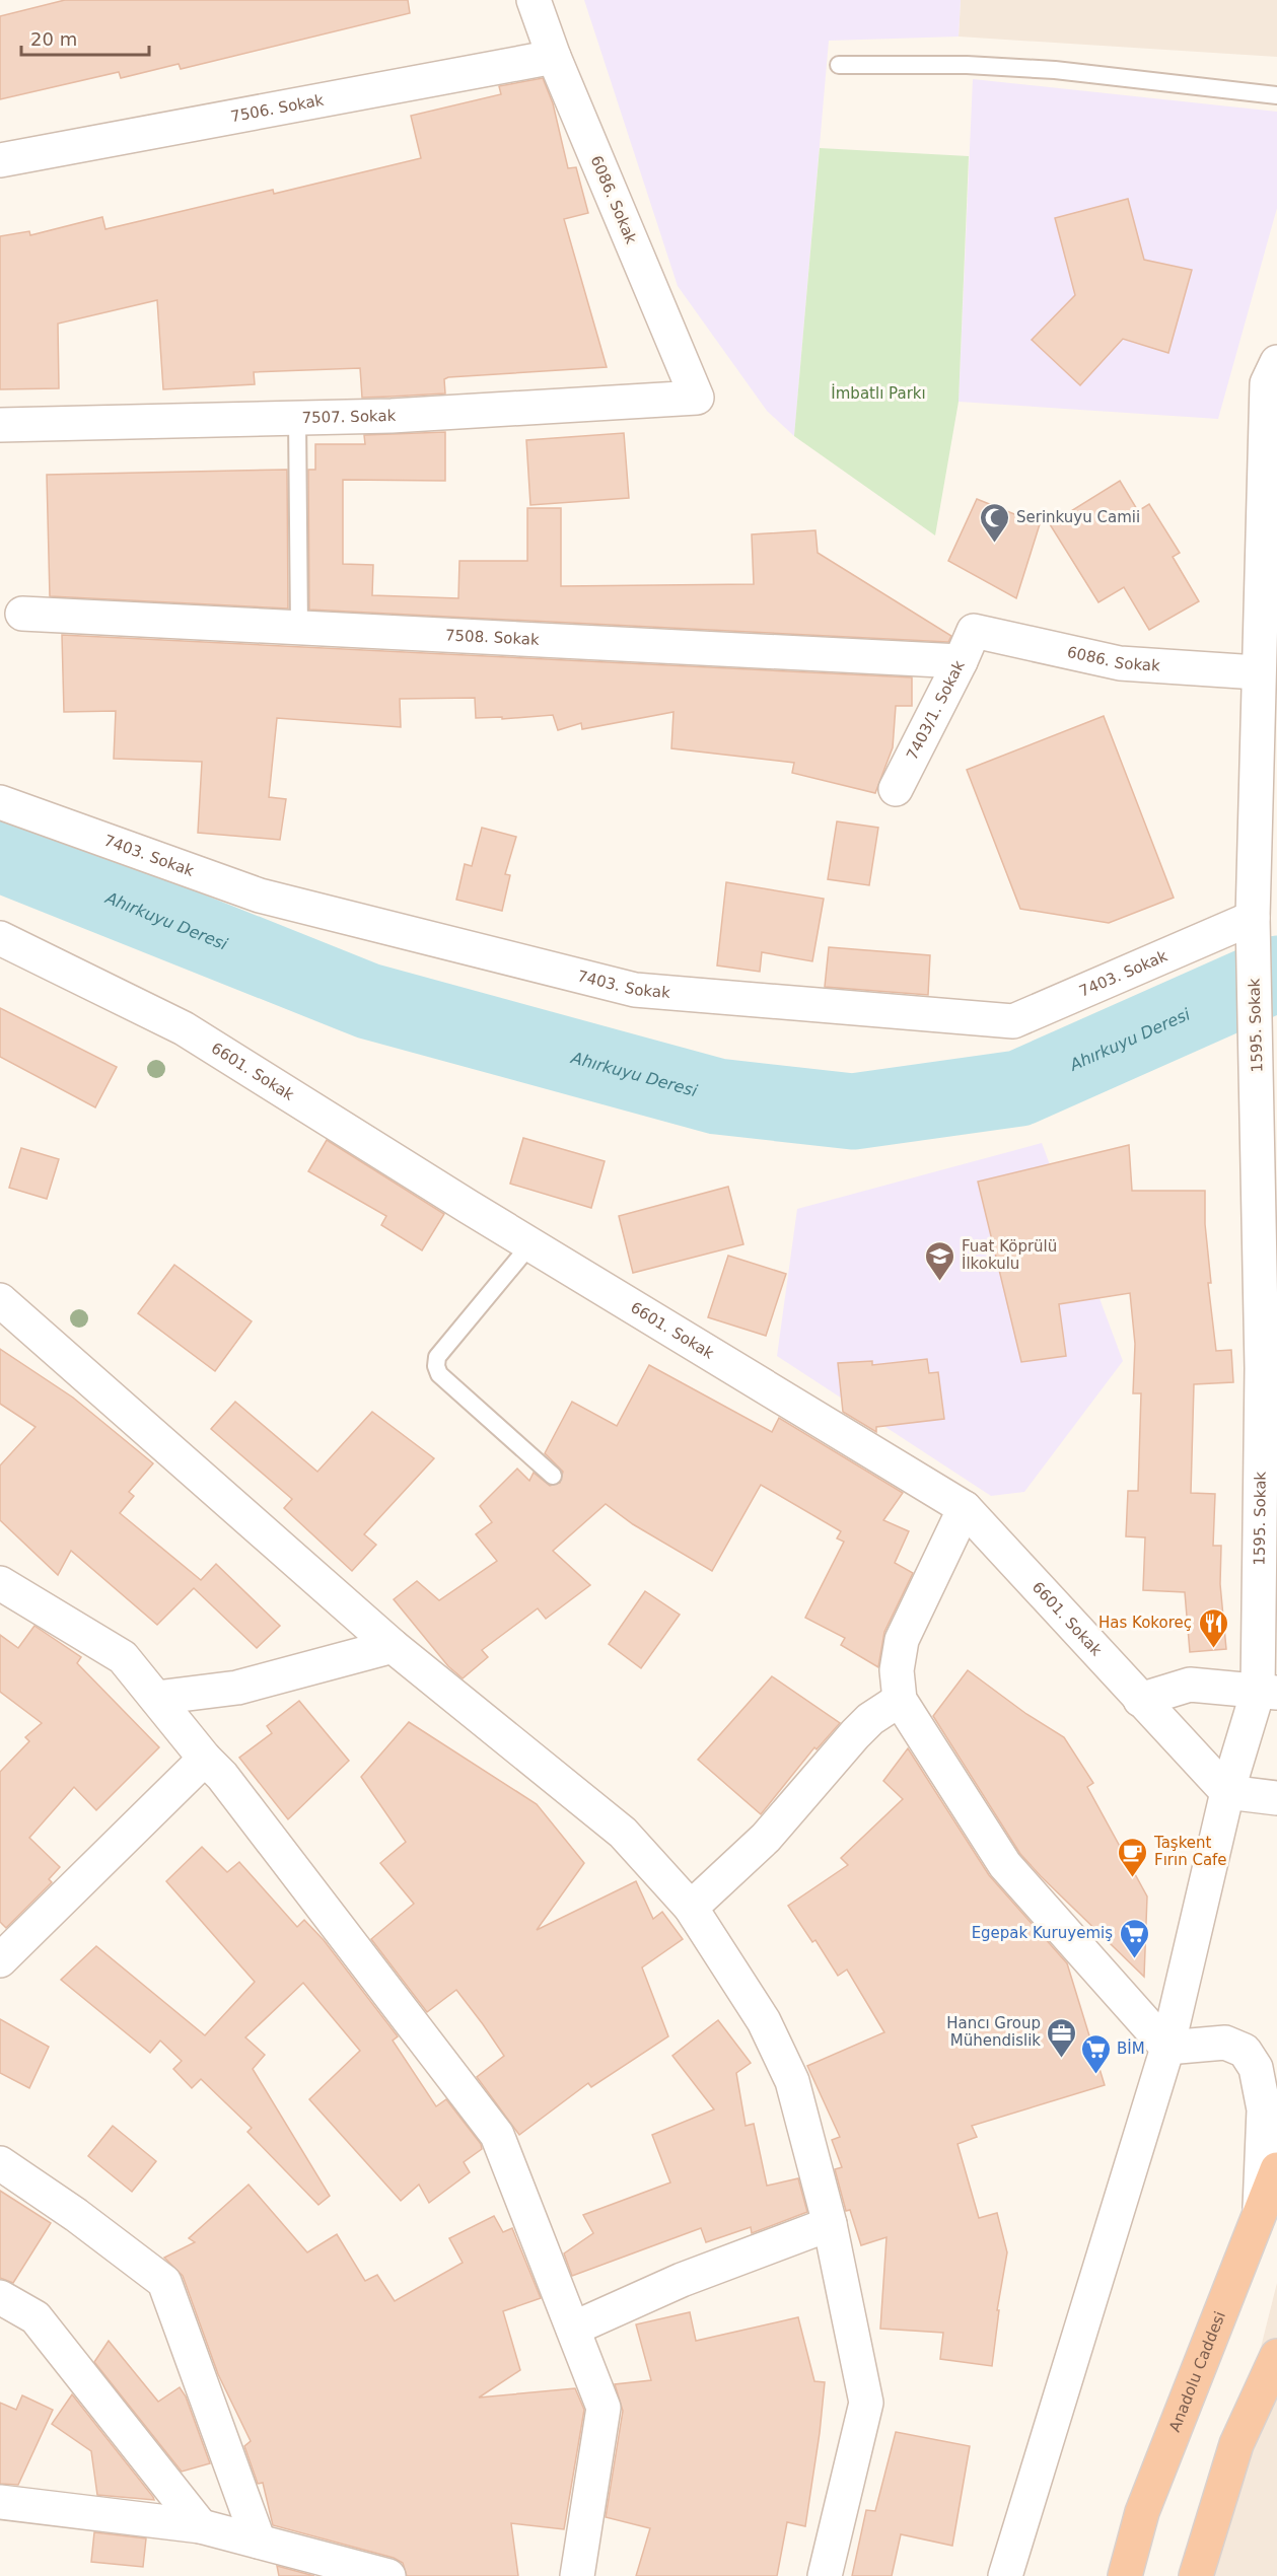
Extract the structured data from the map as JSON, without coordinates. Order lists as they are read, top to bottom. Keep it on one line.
{"streets":{"highway":["Anadolu Caddesi"],"street":["7506. Sokak","6086. Sokak","7507. Sokak","7508. Sokak","7403/1. Sokak","7403. Sokak","1595. Sokak","6601. Sokak"]},"crossings":[["7506. Sokak","6086. Sokak"],["6086. Sokak","7507. Sokak"],["6086. Sokak","7403/1. Sokak"],["6086. Sokak","1595. Sokak"],["7508. Sokak","7403/1. Sokak"],["7403. Sokak","1595. Sokak"],["1595. Sokak","6601. Sokak"]],"water":["Ahırkuyu Deresi"],"parks":["İmbatlı Parkı"],"places":{"mosque":["Serinkuyu Camii"],"school or university":["Fuat Köprülü İlkokulu"],"restaurant":["Has Kokoreç"],"cafe":["Taşkent Fırın Cafe"],"supermarket":["Egepak Kuruyemiş","BİM"],"office":["Hancı Group Mühendislik"]},"scale_bar":"20 m"}
